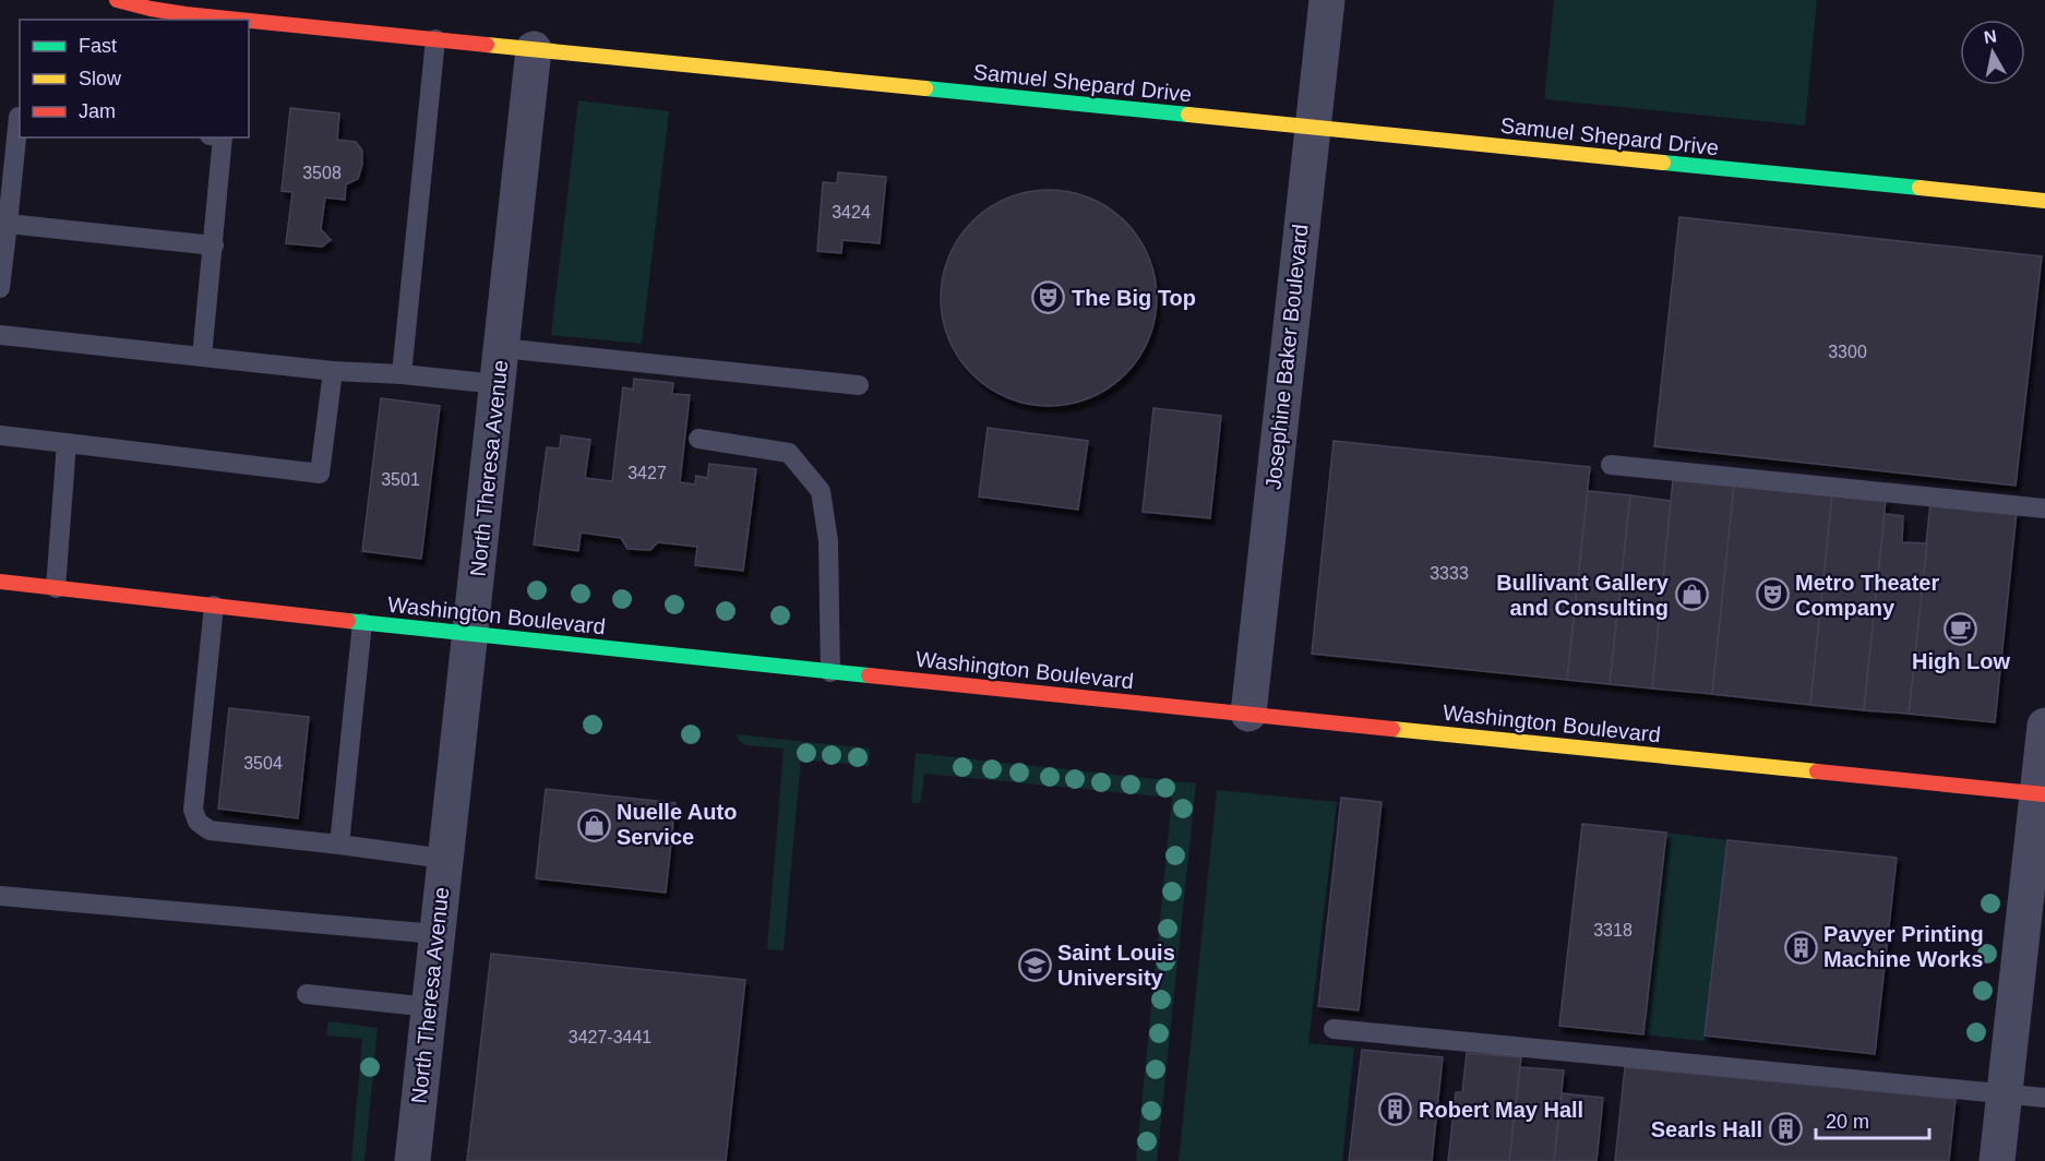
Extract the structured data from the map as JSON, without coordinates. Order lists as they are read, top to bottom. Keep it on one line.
{"streets":{"main road":["Samuel Shepard Drive","Washington Boulevard"],"street":["Josephine Baker Boulevard","North Theresa Avenue"]},"crossings":[["Samuel Shepard Drive","Josephine Baker Boulevard"],["Samuel Shepard Drive","North Theresa Avenue"],["Josephine Baker Boulevard","Washington Boulevard"],["North Theresa Avenue","Washington Boulevard"]],"places":{"theatre":["The Big Top","Metro Theater Company"],"shop":["Bullivant Gallery and Consulting","Nuelle Auto Service"],"cafe":["High Low"],"building":["Pavyer Printing Machine Works","Robert May Hall","Searls Hall"],"school or university":["Saint Louis University"]},"house_numbers":["3508","3424","3300","3427","3501","3333","3504","3318","3427-3441"],"legend":["Fast","Slow","Jam"],"scale_bar":"20 m","north":"top"}
